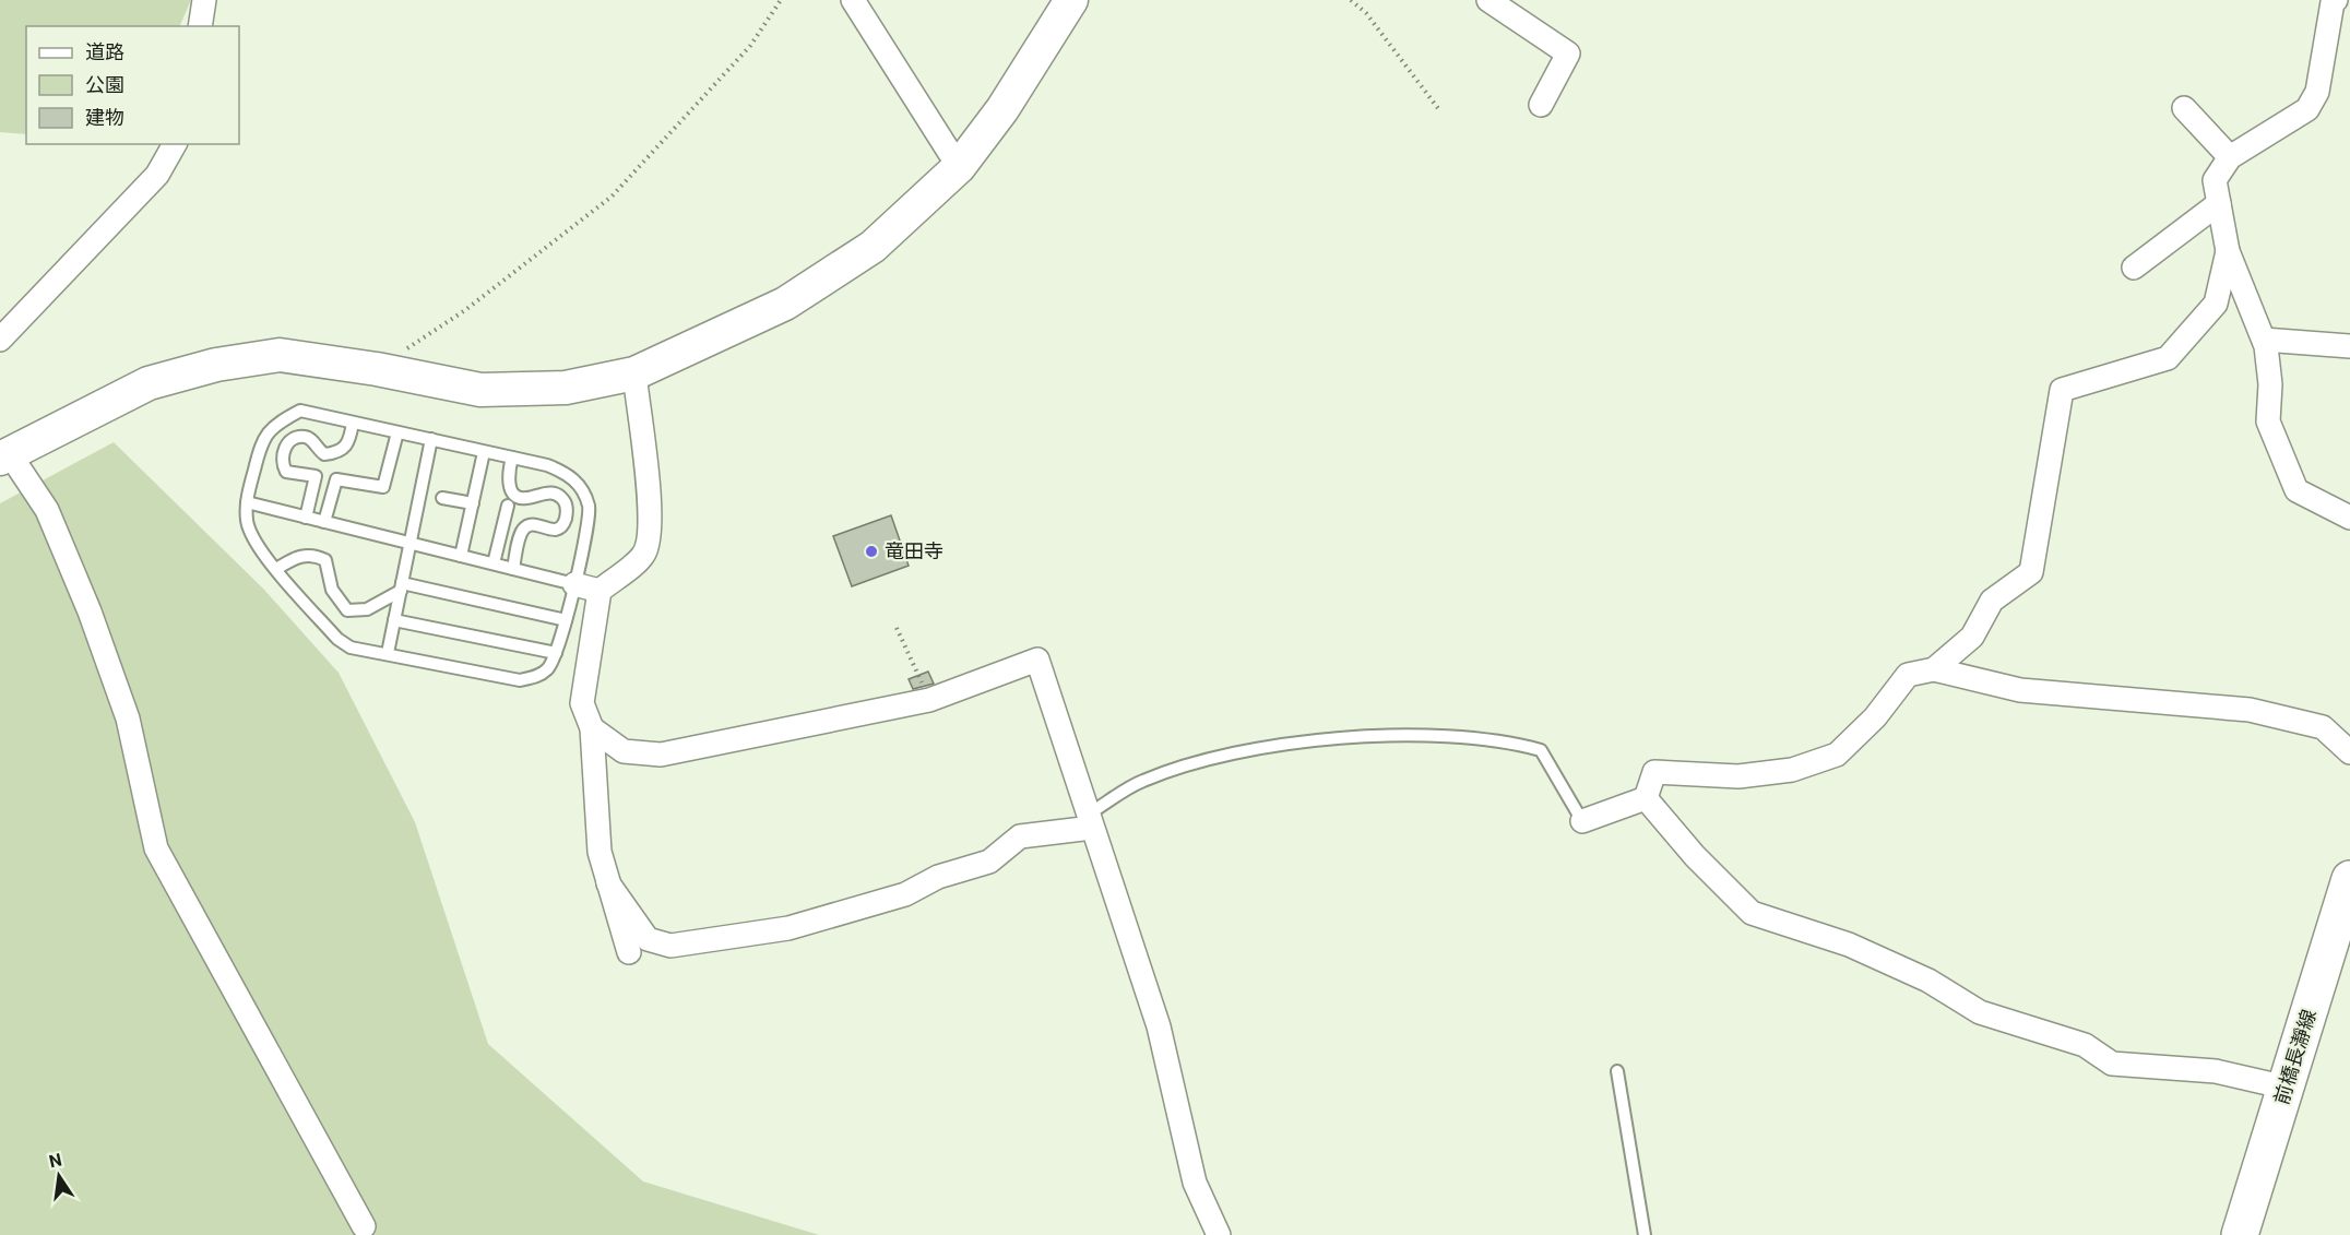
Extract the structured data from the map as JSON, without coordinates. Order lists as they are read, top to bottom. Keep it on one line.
{"streets":{"main road":["前橋長瀞線"]},"places":["竜田寺"],"legend":["道路","公園","建物"],"north":"top"}
